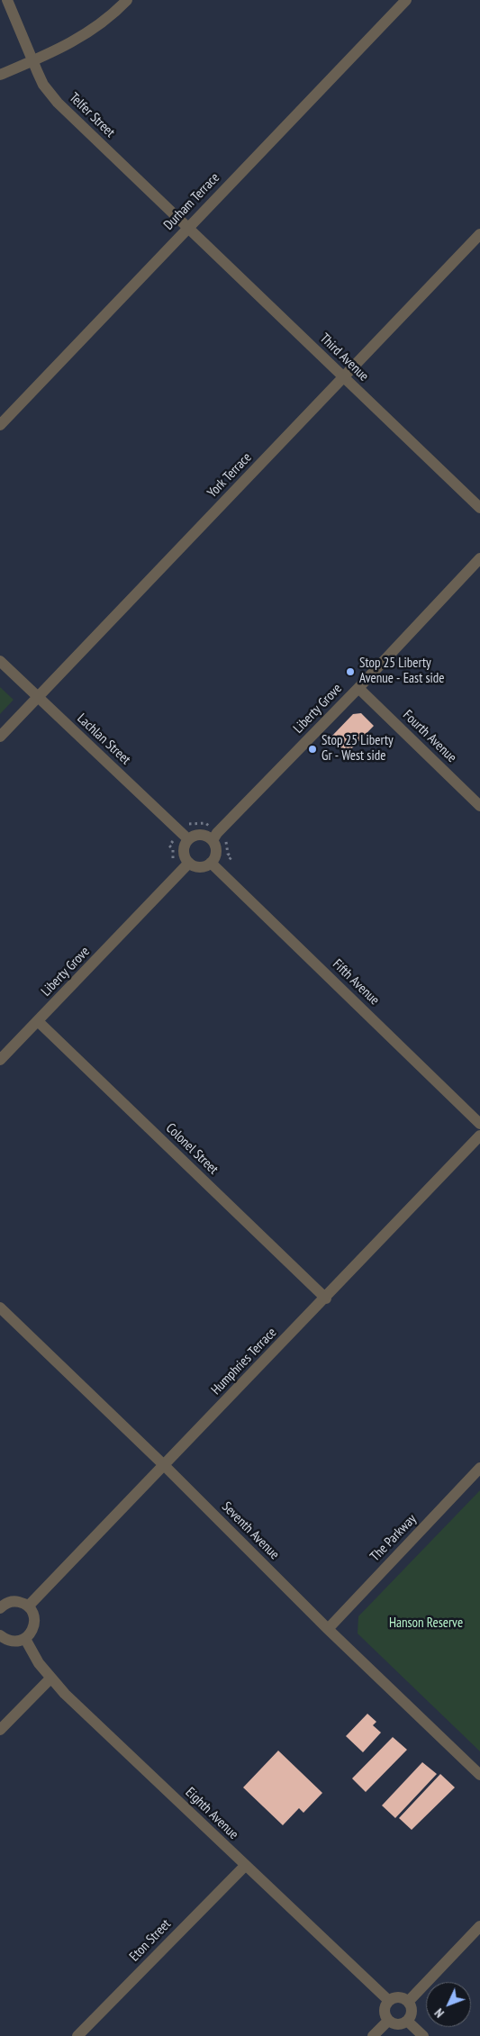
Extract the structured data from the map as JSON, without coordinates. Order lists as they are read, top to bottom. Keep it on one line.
{"streets":{"street":["Telfer Street","Durham Terrace","Third Avenue","York Terrace","Liberty Grove","Fourth Avenue","Lachlan Street","Fifth Avenue","Colonel Street","Humphries Terrace","Seventh Avenue","The Parkway","Eighth Avenue","Eton Street"]},"crossings":[["Telfer Street","Durham Terrace"],["Telfer Street","Third Avenue"],["Durham Terrace","Third Avenue"],["Third Avenue","York Terrace"],["York Terrace","Lachlan Street"],["Liberty Grove","Fourth Avenue"],["Liberty Grove","Lachlan Street"],["Liberty Grove","Fifth Avenue"],["Liberty Grove","Colonel Street"],["Lachlan Street","Fifth Avenue"],["Colonel Street","Humphries Terrace"],["Humphries Terrace","Seventh Avenue"],["Seventh Avenue","The Parkway"],["Eighth Avenue","Eton Street"]],"parks":["Hanson Reserve"],"places":["Stop 25 Liberty Avenue - East side","Stop 25 Liberty Gr - West side"],"north":"bottom left"}
